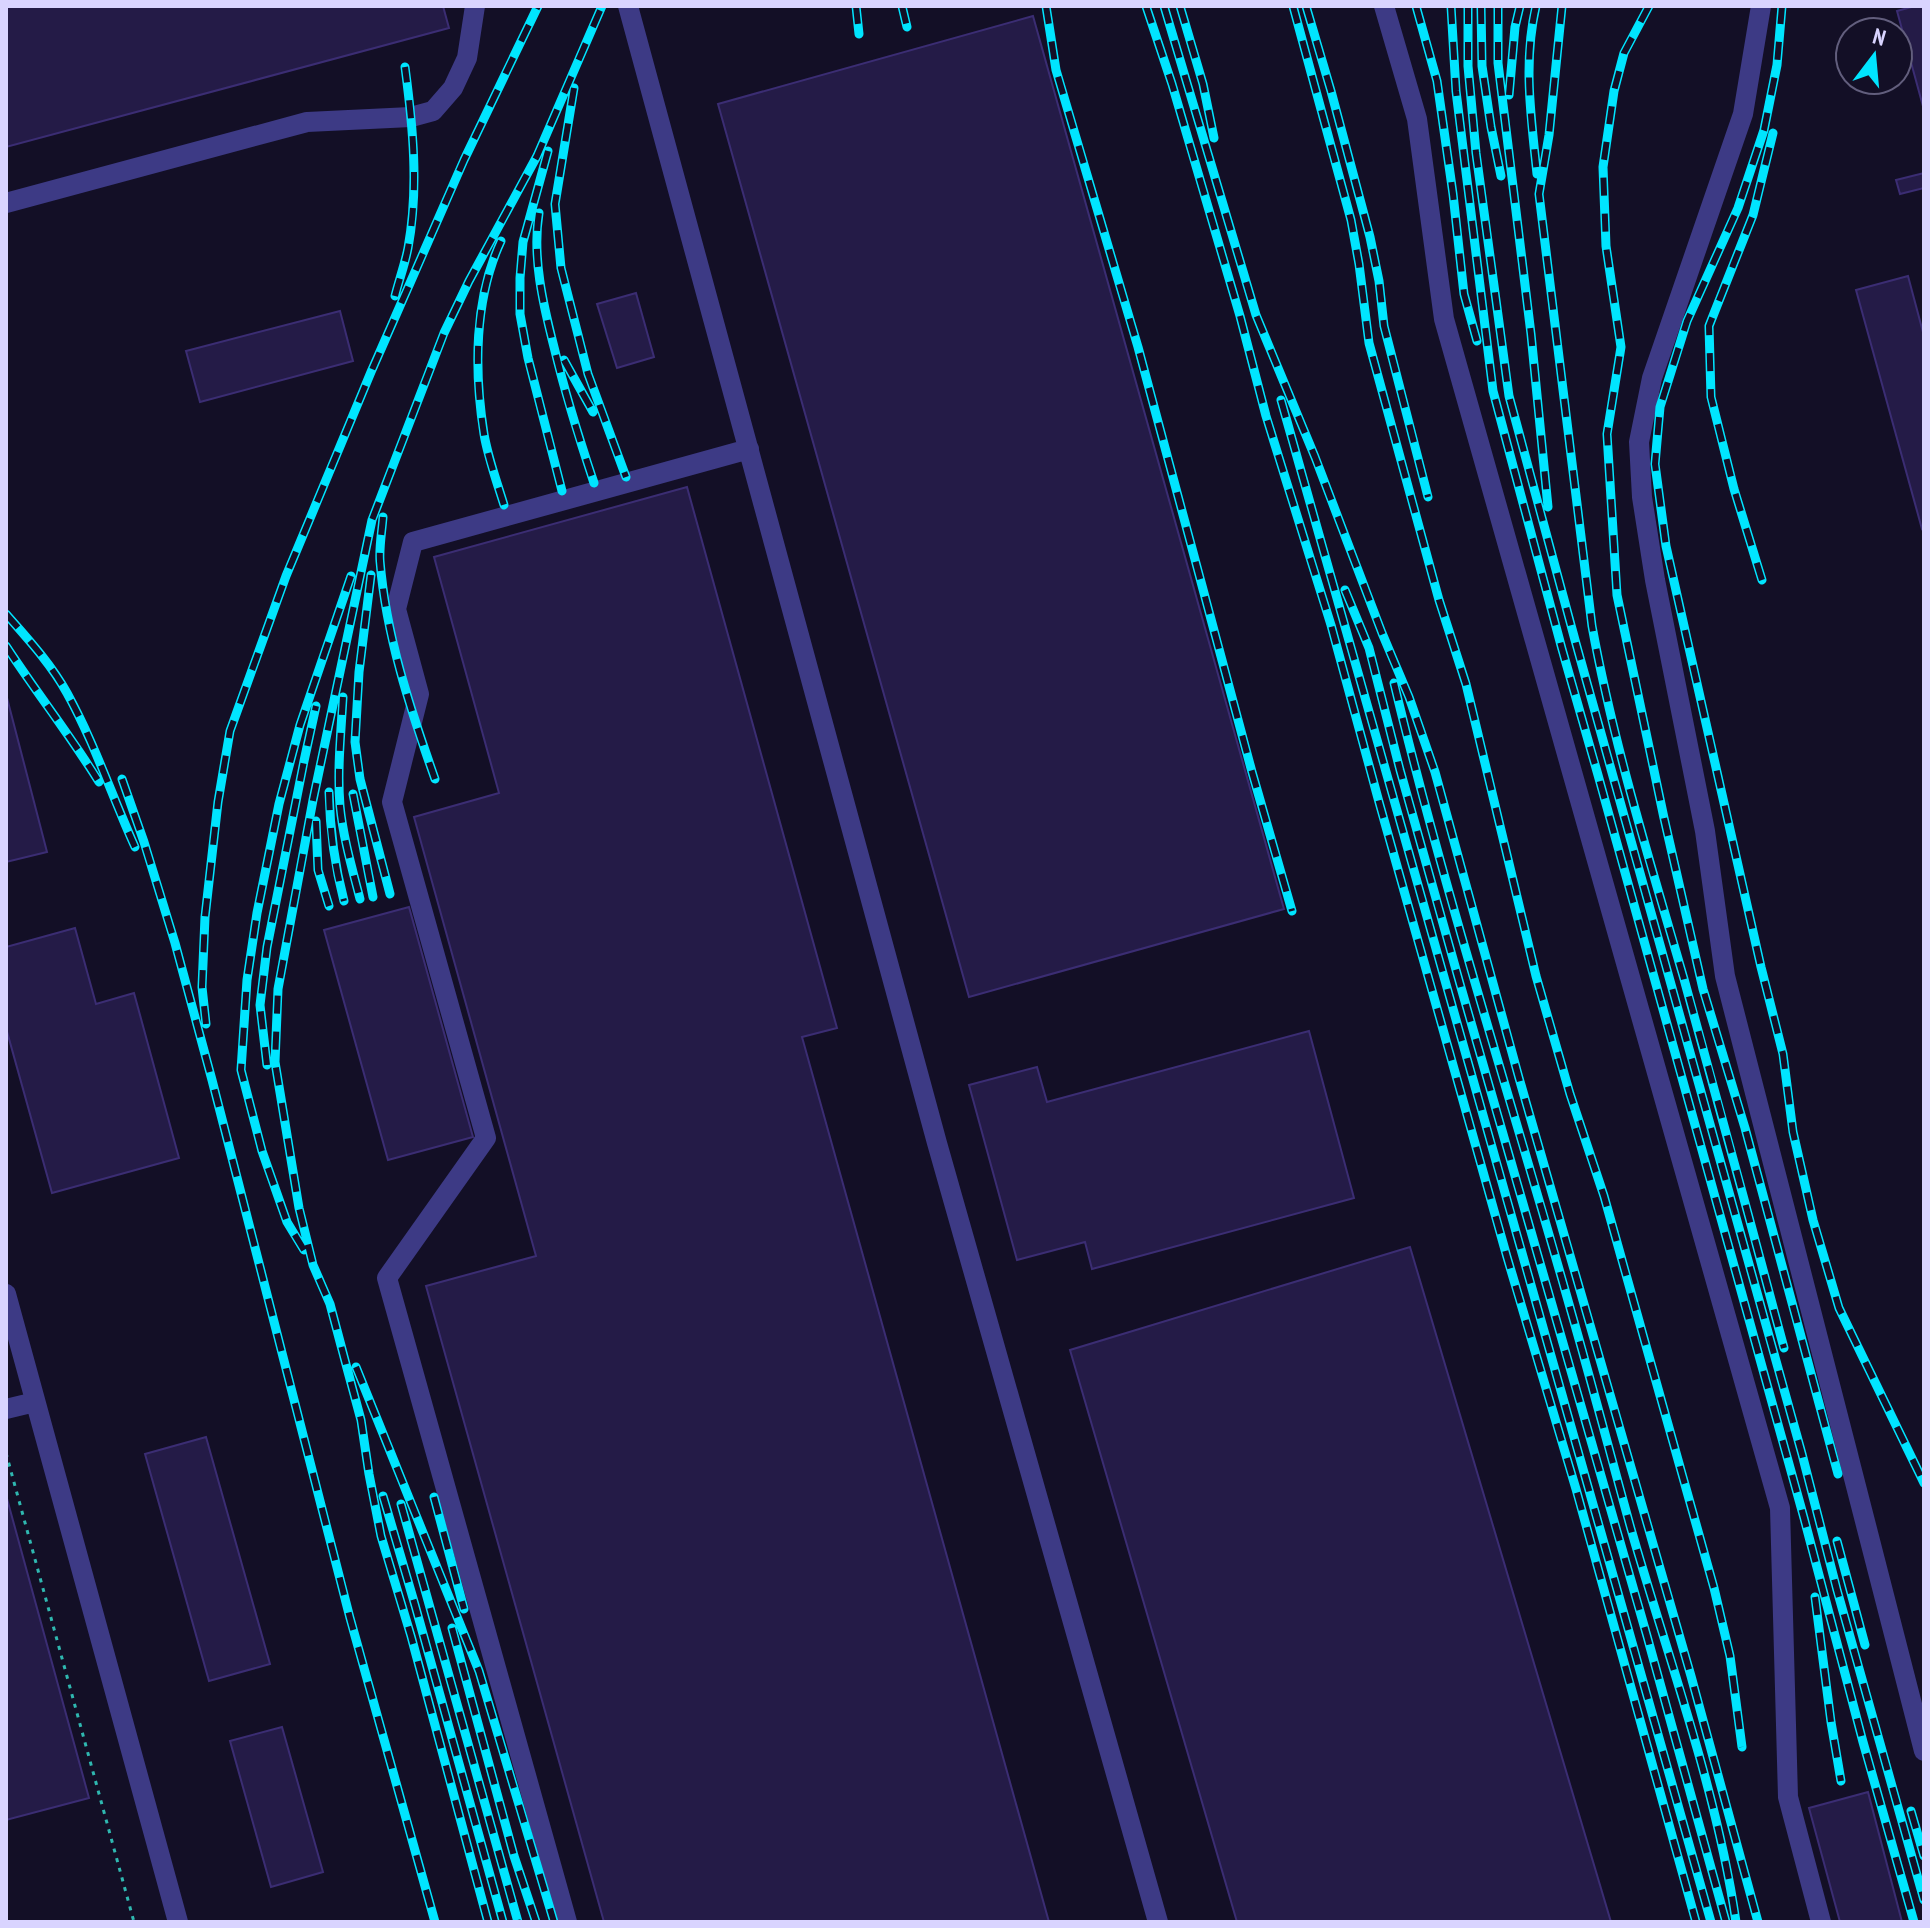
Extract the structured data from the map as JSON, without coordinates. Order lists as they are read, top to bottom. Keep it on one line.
{"north":"top"}
